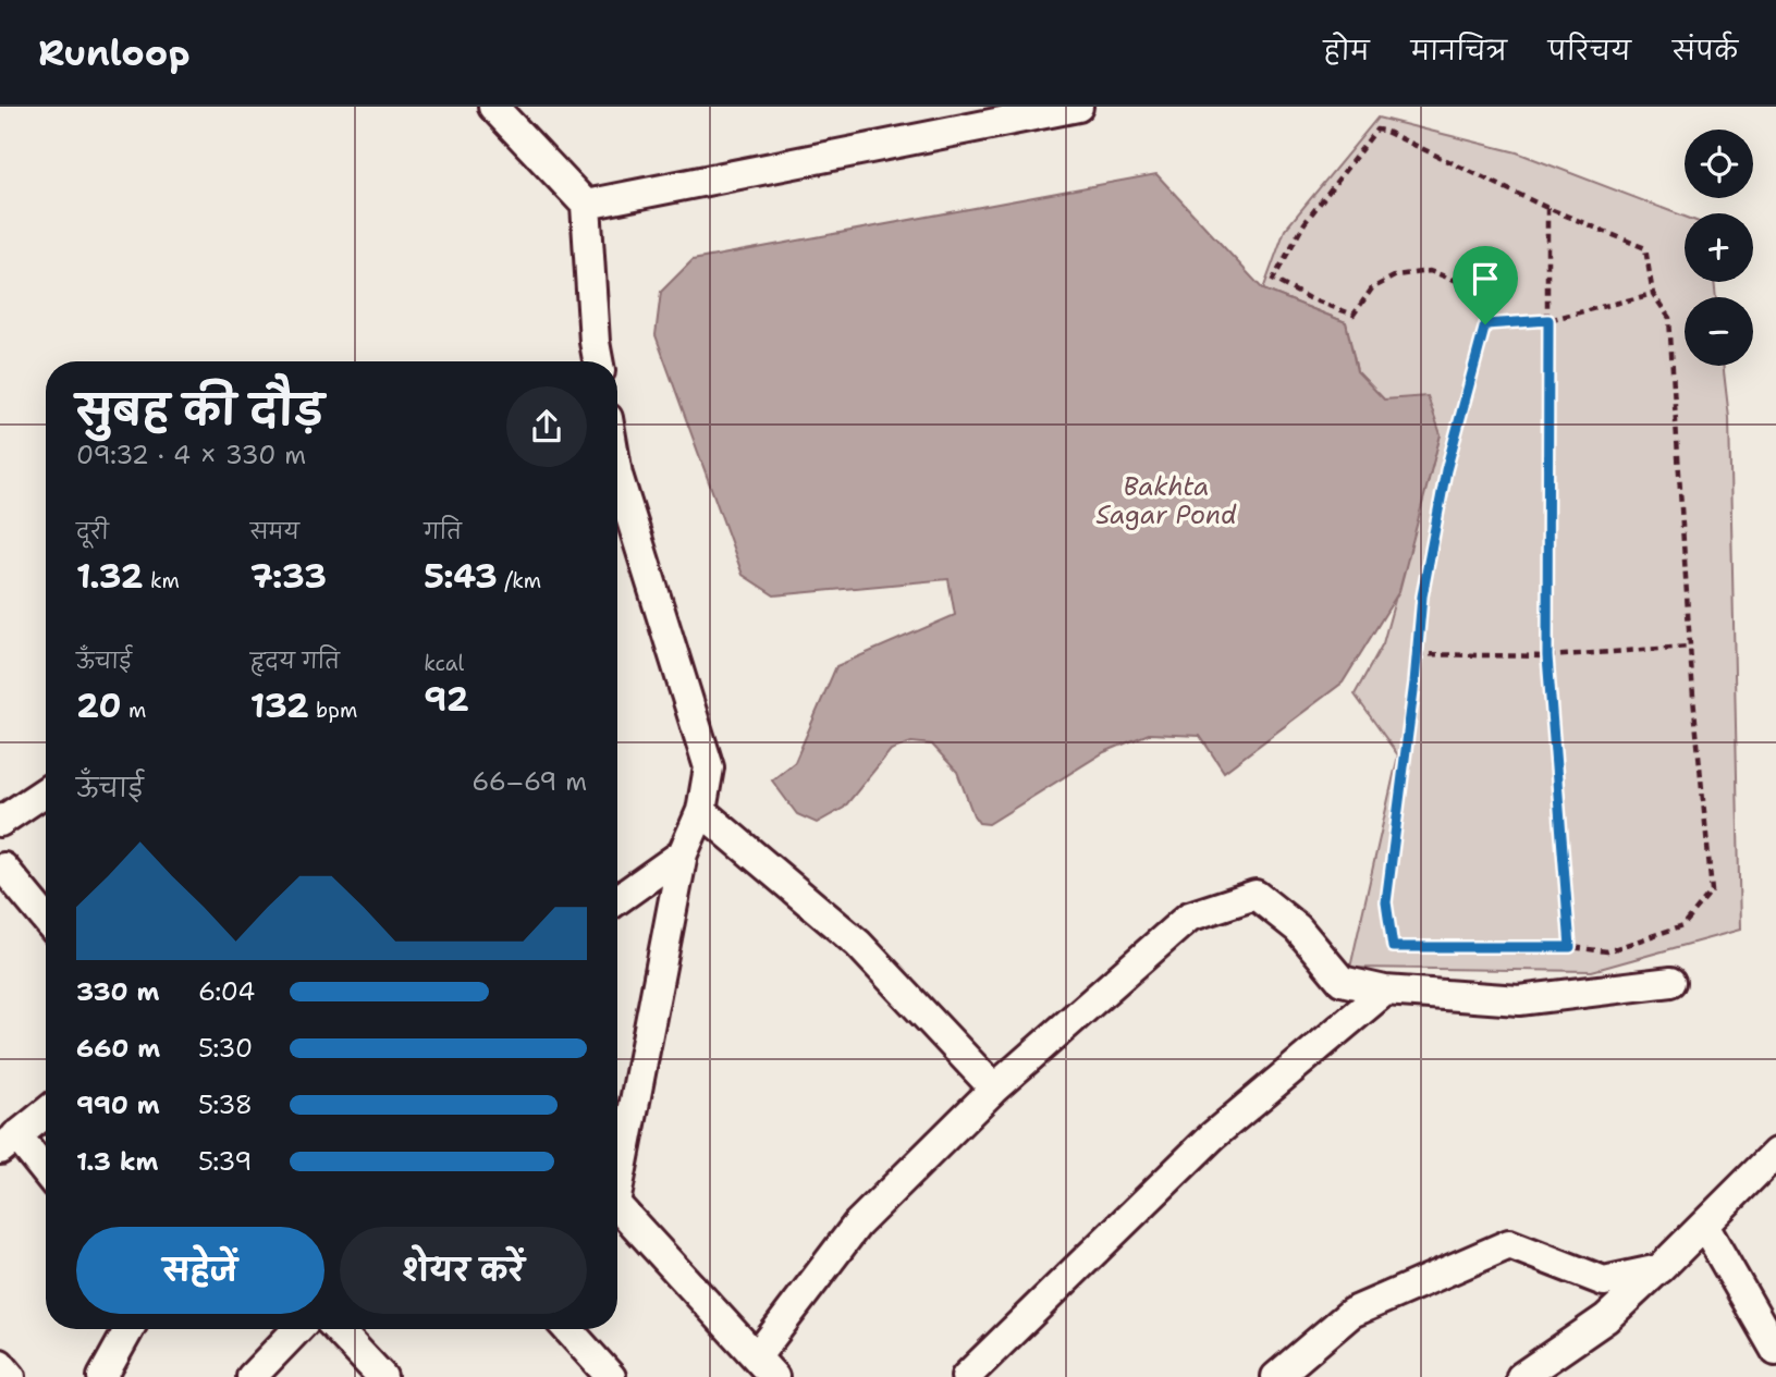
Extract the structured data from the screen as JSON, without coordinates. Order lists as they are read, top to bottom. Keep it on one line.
{"water":["Bakhta Sagar Pond"],"page":{"header":"Runloop","nav":["होम","मानचित्र","परिचय","संपर्क"],"map_buttons":["+","−"],"heading":["सुबह की दौड़","09:32 · 4 × 330 m"],"stats":[["दूरी","1.32 km"],["समय","7:33"],["गति","5:43 /km"],["ऊँचाई","20 m"],["हृदय गति","132 bpm"],["kcal","92"]],"chart":["ऊँचाई","66–69 m"],"list":[{"name":"330 m","note":"6:04"},{"name":"660 m","note":"5:30"},{"name":"990 m","note":"5:38"},{"name":"1.3 km","note":"5:39"}],"buttons":["सहेजें","शेयर करें"]}}
